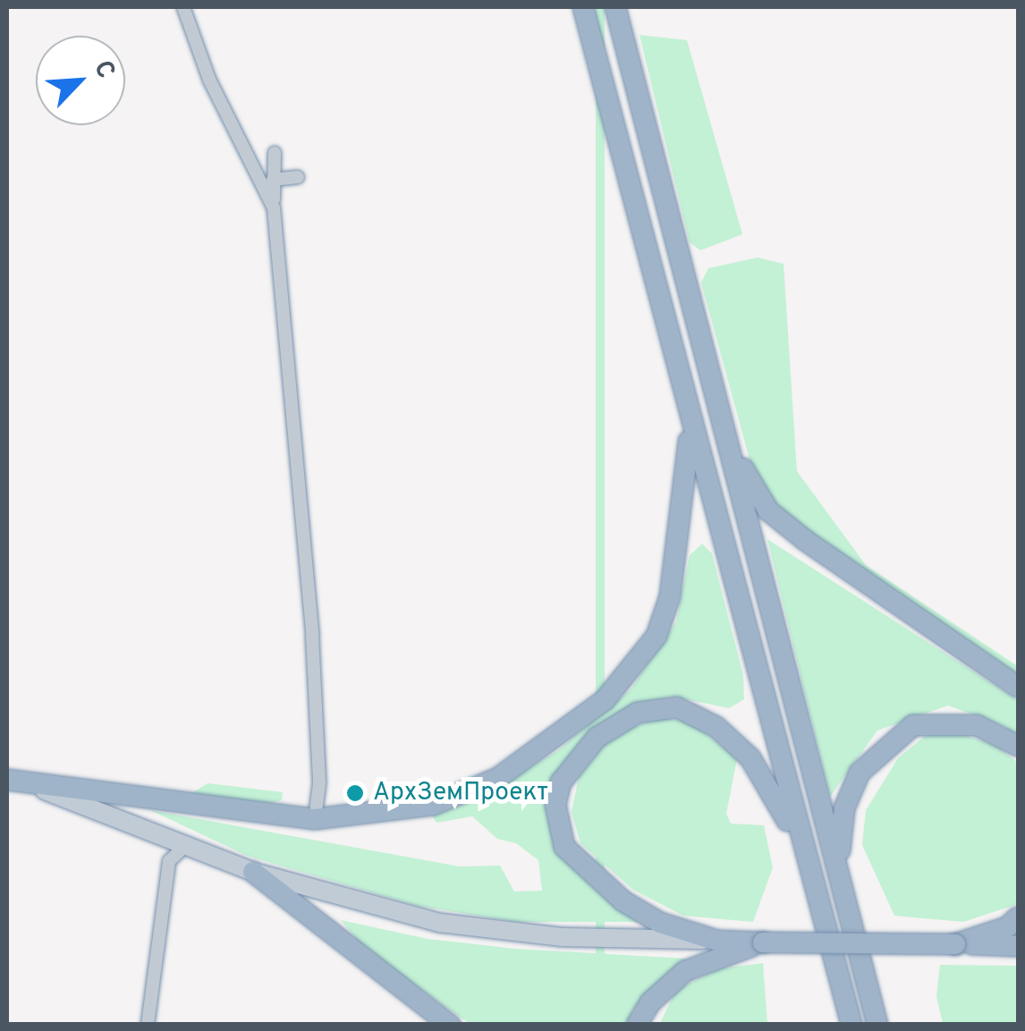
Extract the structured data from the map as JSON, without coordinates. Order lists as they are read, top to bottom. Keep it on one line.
{"places":["АрхЗемПроект"],"north":"top right"}
